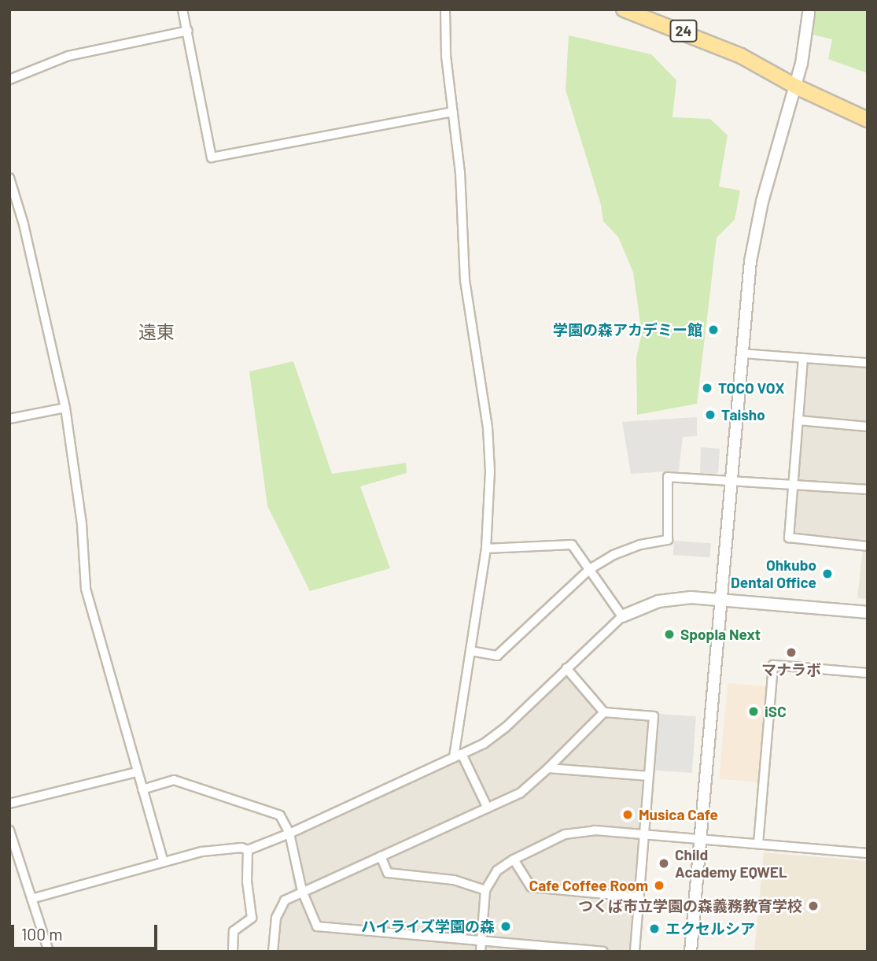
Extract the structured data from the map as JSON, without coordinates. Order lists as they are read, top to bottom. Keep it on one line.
{"streets":{"main road":["24"]},"districts":["遠東"],"places":["学園の森アカデミー館","TOCO VOX","Taisho","Ohkubo Dental Office","Spopla Next","マナラボ","iSC","Musica Cafe","Child Academy EQWEL","Cafe Coffee Room","つくば市立学園の森義務教育学校","ハイライズ学園の森","エクセルシア"],"scale_bar":"100 m"}
